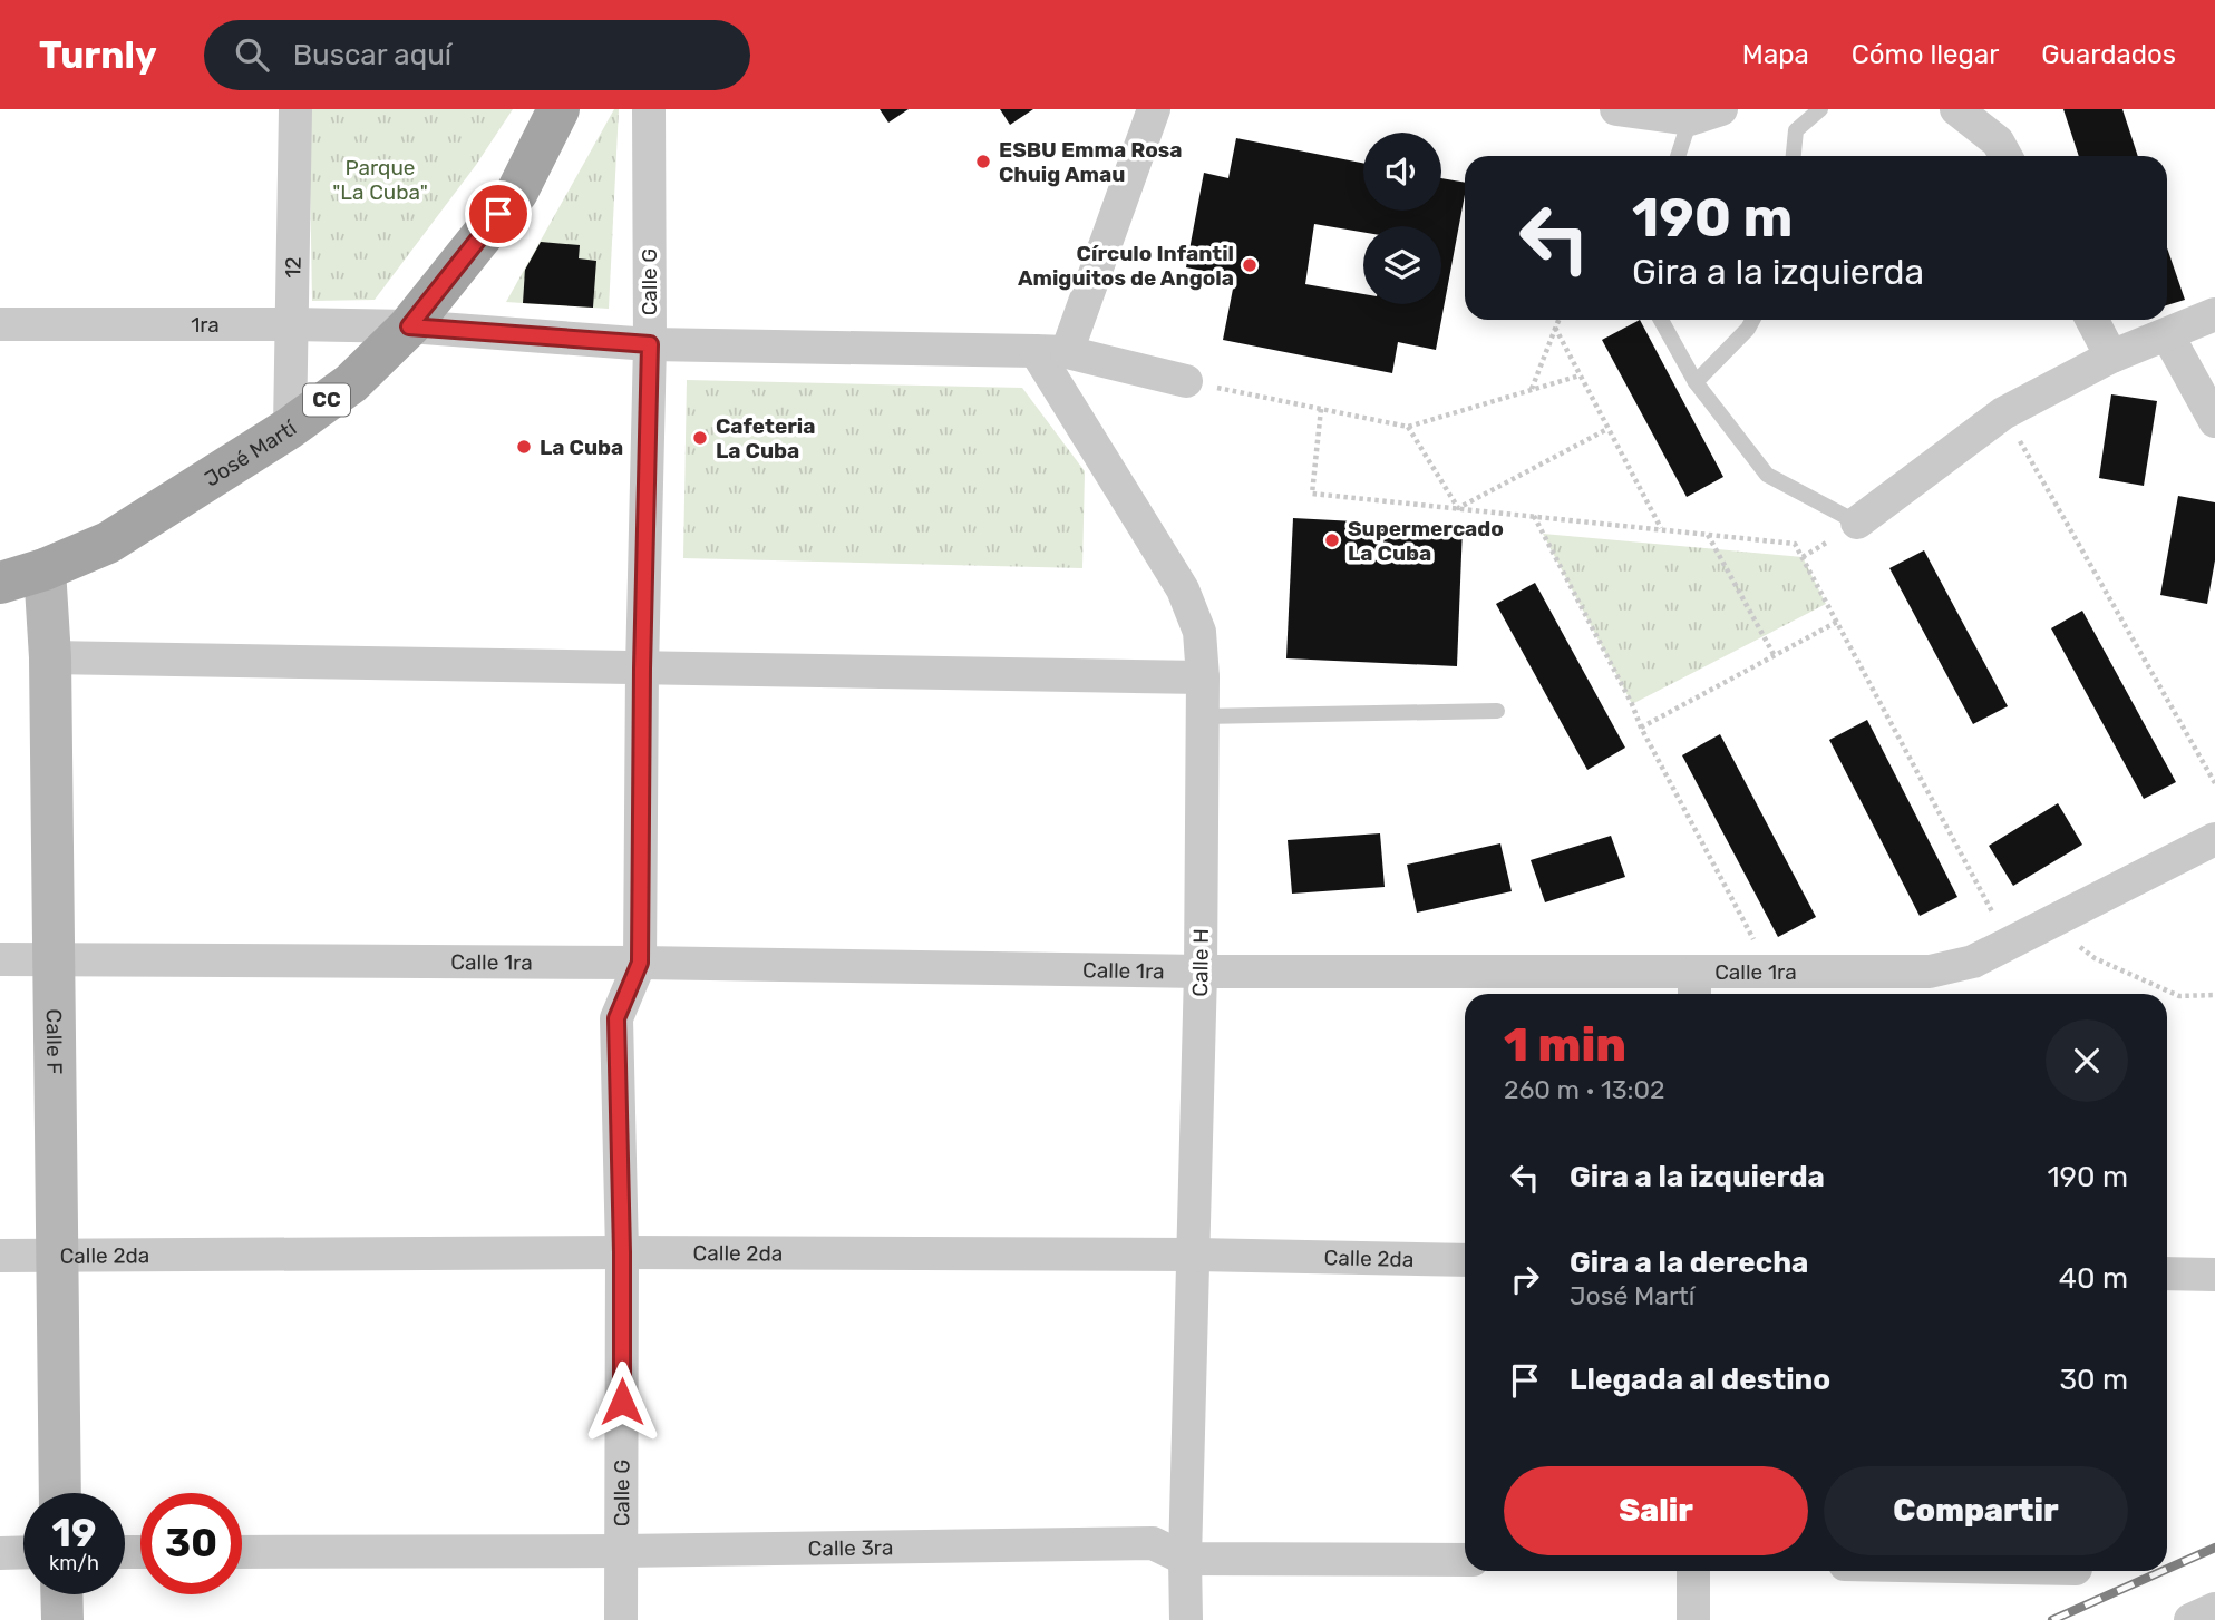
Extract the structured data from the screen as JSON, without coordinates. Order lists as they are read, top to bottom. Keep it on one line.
{"streets":{"main road":["CC","José Martí","Calle F"],"street":["12","Calle G","1ra","Calle 1ra","Calle H","Calle 2da","Calle 3ra"]},"crossings":[["12","1ra"],["12","José Martí"],["Calle G","1ra"],["Calle G","Calle 1ra"],["Calle G","Calle 2da"],["Calle G","Calle 3ra"],["1ra","José Martí"],["1ra","Calle H"],["José Martí","Calle F"],["Calle 1ra","Calle H"],["Calle 1ra","Calle F"],["Calle H","Calle 2da"],["Calle H","Calle 3ra"],["Calle F","Calle 2da"]],"parks":["Parque \"La Cuba\""],"places":["ESBU Emma Rosa Chuig Amau","Círculo Infantil Amiguitos de Angola","Cafeteria La Cuba","La Cuba","Supermercado La Cuba"],"page":{"header":"Turnly","search":"Buscar aquí","nav":["Mapa","Cómo llegar","Guardados"],"turn":["190 m","Gira a la izquierda"],"heading":["1 min","260 m · 13:02"],"list":[{"name":"Gira a la izquierda","value":"190 m"},{"name":"Gira a la derecha","note":"José Martí","value":"40 m"},{"name":"Llegada al destino","value":"30 m"}],"buttons":["Salir","Compartir"],"speed":"19 km/h","limit":"30"}}
